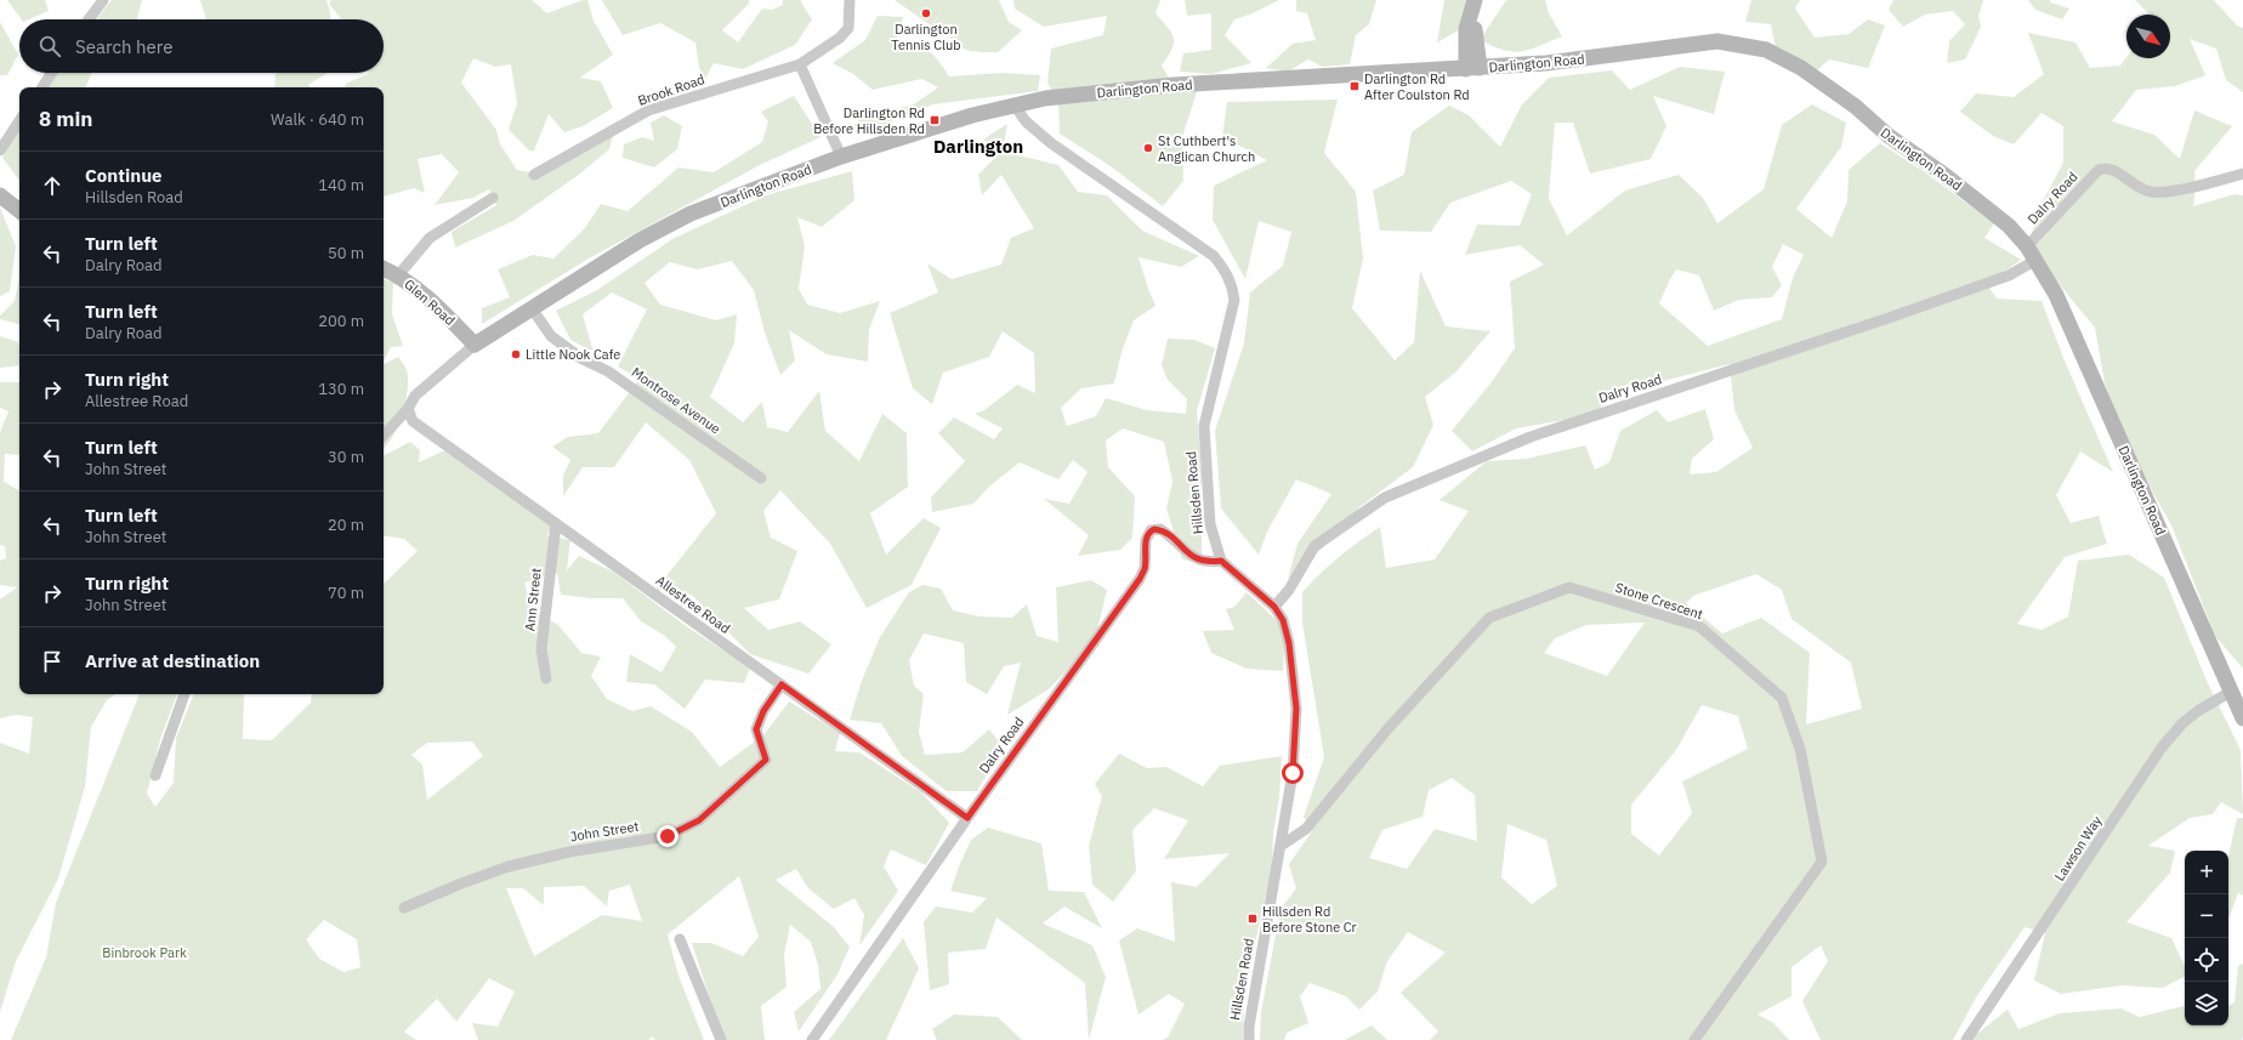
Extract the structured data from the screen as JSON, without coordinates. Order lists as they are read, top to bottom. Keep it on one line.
{"streets":{"street":["Darlington Road","Brook Road","Dalry Road","Glen Road","Montrose Avenue","Hillsden Road","Ann Street","Stone Crescent","Allestree Road","John Street","Lawson Way"]},"crossings":[["Darlington Road","Dalry Road"],["Darlington Road","Glen Road"],["Darlington Road","Montrose Avenue"],["Darlington Road","Hillsden Road"],["Darlington Road","Allestree Road"],["Darlington Road","Lawson Way"],["Dalry Road","Hillsden Road"],["Dalry Road","Allestree Road"],["Hillsden Road","Stone Crescent"],["Ann Street","Allestree Road"],["Allestree Road","John Street"]],"districts":["Darlington"],"parks":["Binbrook Park"],"places":{"other":["Darlington Tennis Club","St Cuthbert's Anglican Church","Little Nook Cafe"],"transit":["Darlington Rd After Coulston Rd","Darlington Rd Before Hillsden Rd","Hillsden Rd Before Stone Cr"]},"north":"bottom right","page":{"search":"Search here","heading":["8 min","Walk · 640 m"],"list":[["Continue","Hillsden Road","140 m"],["Turn left","Dalry Road","50 m"],["Turn left","Dalry Road","200 m"],["Turn right","Allestree Road","130 m"],["Turn left","John Street","30 m"],["Turn left","John Street","20 m"],["Turn right","John Street","70 m"],"Arrive at destination"],"map_buttons":["+","−"]}}
